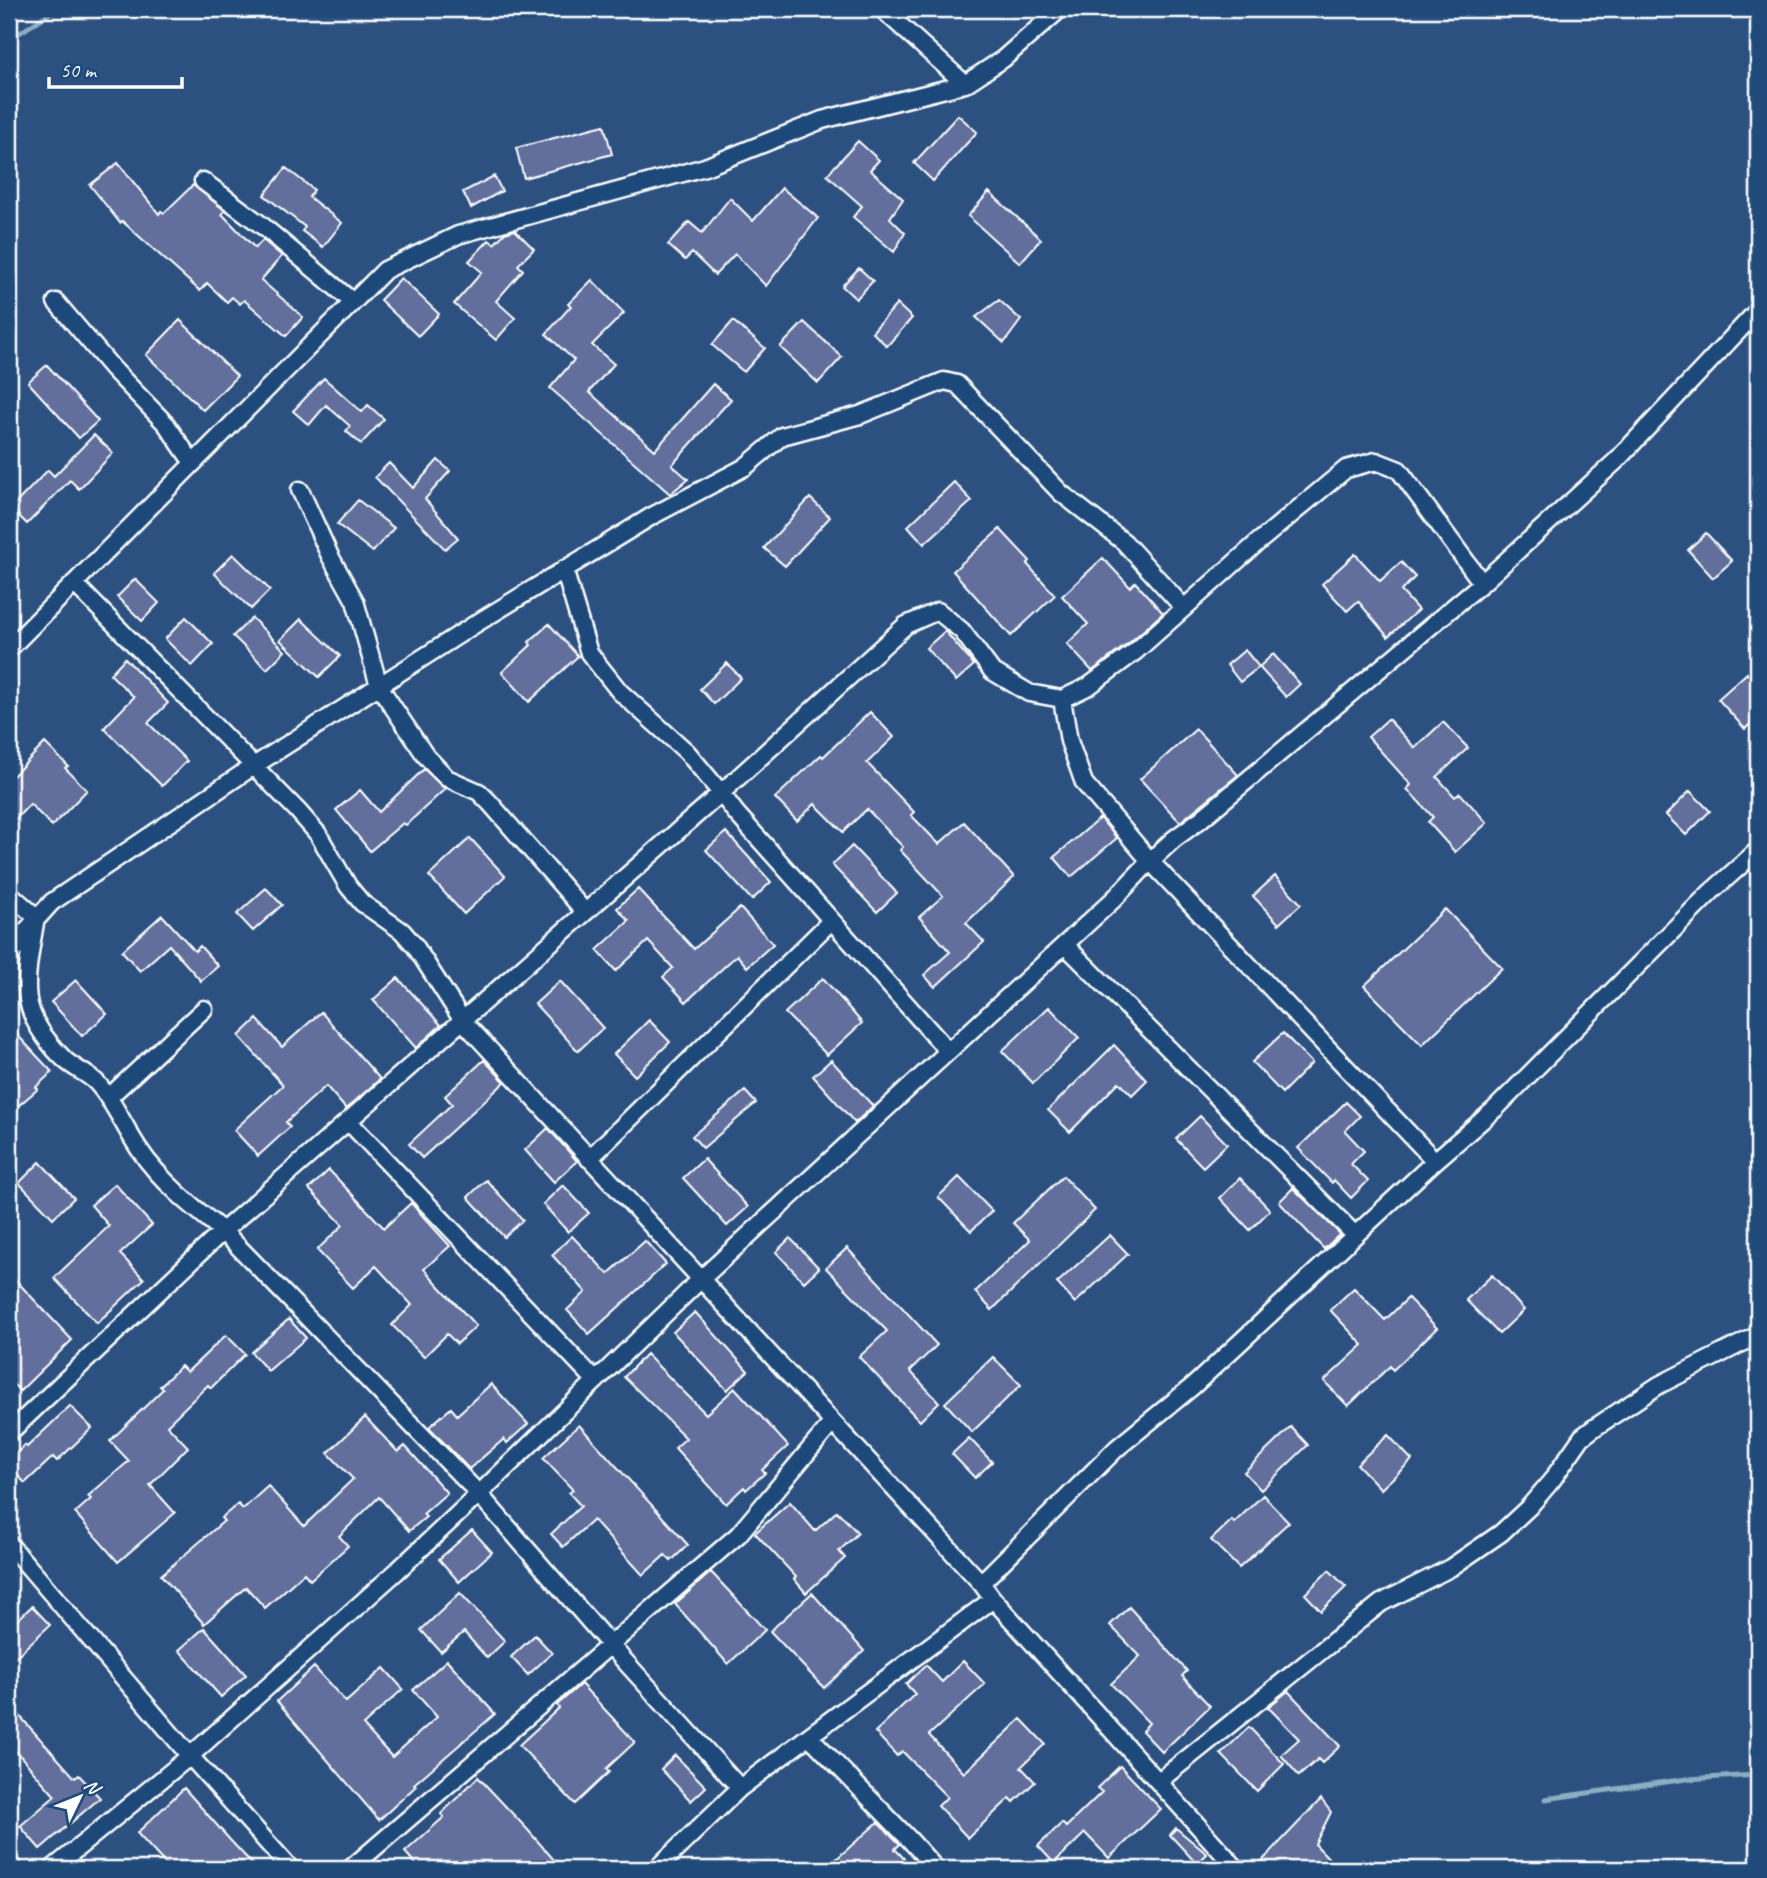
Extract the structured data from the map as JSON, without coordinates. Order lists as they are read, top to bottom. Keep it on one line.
{"scale_bar":"50 m","north":"top right"}
